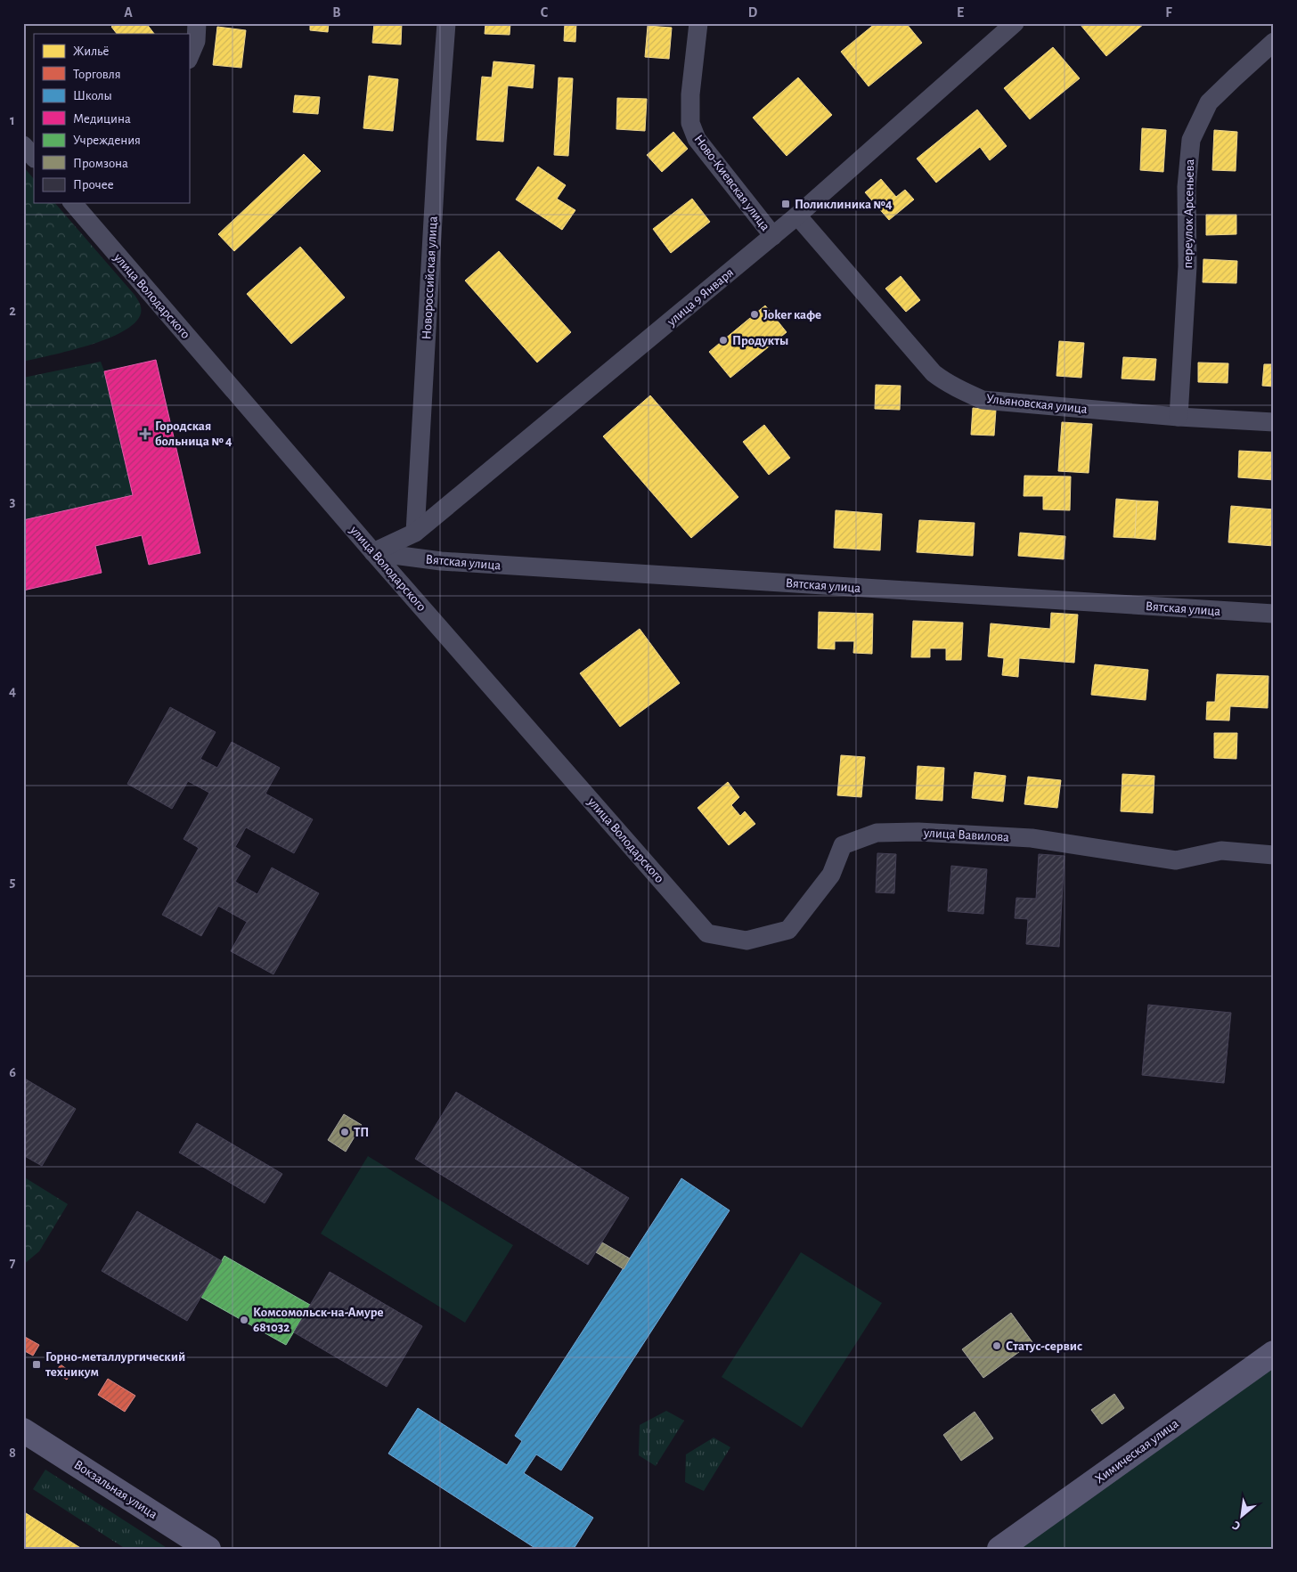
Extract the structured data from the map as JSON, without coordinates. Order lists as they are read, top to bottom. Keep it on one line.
{"streets":{"street":["Ново-Киевская улица","переулок Арсеньева","Новороссийская улица","улица Володарского","улица 9 Января","Ульяновская улица","Вятская улица","улица Вавилова","Химическая улица","Вокзальная улица"]},"crossings":[["Ново-Киевская улица","улица 9 Января"],["переулок Арсеньева","Ульяновская улица"],["Новороссийская улица","улица 9 Января"],["улица Володарского","улица 9 Января"],["улица Володарского","Вятская улица"],["улица Володарского","улица Вавилова"],["улица 9 Января","Ульяновская улица"],["улица 9 Января","Вятская улица"]],"places":{"transit":["Поликлиника №4","Горно-металлургический техникум"],"other":["Joker кафе","Продукты","ТП","Комсомольск-на-Амуре 681032","Статус-сервис"],"health":["Городская больница № 4"]},"legend":["Жильё","Торговля","Школы","Медицина","Учреждения","Промзона","Прочее"],"north":"bottom left","grid":{"columns":["A","B","C","D","E","F"],"rows":["1","2","3","4","5","6","7","8"]}}
